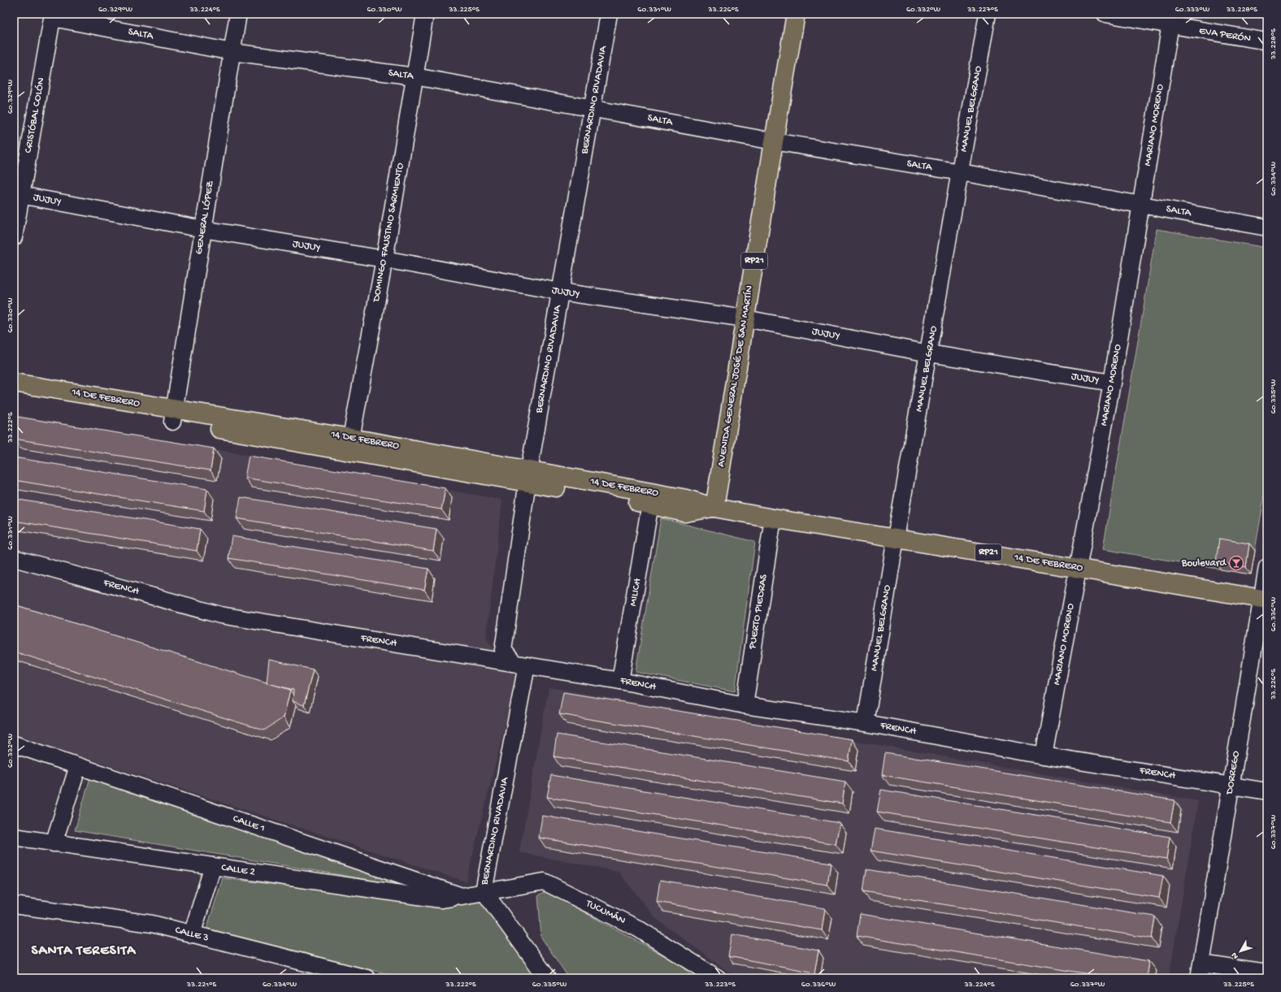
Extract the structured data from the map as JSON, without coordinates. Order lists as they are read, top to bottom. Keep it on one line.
{"streets":{"main road":["RP21","AVENIDA GENERAL JOSÉ DE SAN MARTÍN","14 DE FEBRERO"],"street":["SALTA","EVA PERÓN","BERNARDINO RIVADAVIA","MANUEL BELGRANO","CRISTÓBAL COLÓN","MARIANO MORENO","JUJUY","GENERAL LÓPEZ","DOMINGO FAUSTINO SARMIENTO","FRENCH","MILICH","PUERTO PIEDRAS","DORREGO","CALLE 1","CALLE 2","TUCUMÁN","CALLE 3"]},"crossings":[["SALTA","BERNARDINO RIVADAVIA"],["SALTA","MANUEL BELGRANO"],["SALTA","CRISTÓBAL COLÓN"],["SALTA","MARIANO MORENO"],["SALTA","GENERAL LÓPEZ"],["SALTA","DOMINGO FAUSTINO SARMIENTO"],["SALTA","AVENIDA GENERAL JOSÉ DE SAN MARTÍN"],["EVA PERÓN","MARIANO MORENO"],["BERNARDINO RIVADAVIA","JUJUY"],["BERNARDINO RIVADAVIA","14 DE FEBRERO"],["BERNARDINO RIVADAVIA","FRENCH"],["BERNARDINO RIVADAVIA","TUCUMÁN"],["MANUEL BELGRANO","JUJUY"],["MANUEL BELGRANO","14 DE FEBRERO"],["MANUEL BELGRANO","FRENCH"],["CRISTÓBAL COLÓN","JUJUY"],["MARIANO MORENO","JUJUY"],["MARIANO MORENO","14 DE FEBRERO"],["MARIANO MORENO","FRENCH"],["JUJUY","GENERAL LÓPEZ"],["JUJUY","DOMINGO FAUSTINO SARMIENTO"],["JUJUY","AVENIDA GENERAL JOSÉ DE SAN MARTÍN"],["GENERAL LÓPEZ","14 DE FEBRERO"],["DOMINGO FAUSTINO SARMIENTO","14 DE FEBRERO"],["AVENIDA GENERAL JOSÉ DE SAN MARTÍN","14 DE FEBRERO"],["14 DE FEBRERO","MILICH"],["14 DE FEBRERO","PUERTO PIEDRAS"],["14 DE FEBRERO","DORREGO"],["FRENCH","MILICH"],["FRENCH","PUERTO PIEDRAS"],["FRENCH","DORREGO"],["CALLE 1","CALLE 2"]],"districts":["SANTA TERESITA"],"places":{"bar":["Boulevard"]},"north":"bottom left","coordinates":["60.329°W","33.224°S","60.330°W","33.225°S","60.331°W","33.226°S","60.332°W","33.227°S","60.333°W","33.228°S","60.334°W","60.335°W","33.222°S","60.336°W","60.337°W","33.221°S","33.223°S"]}
